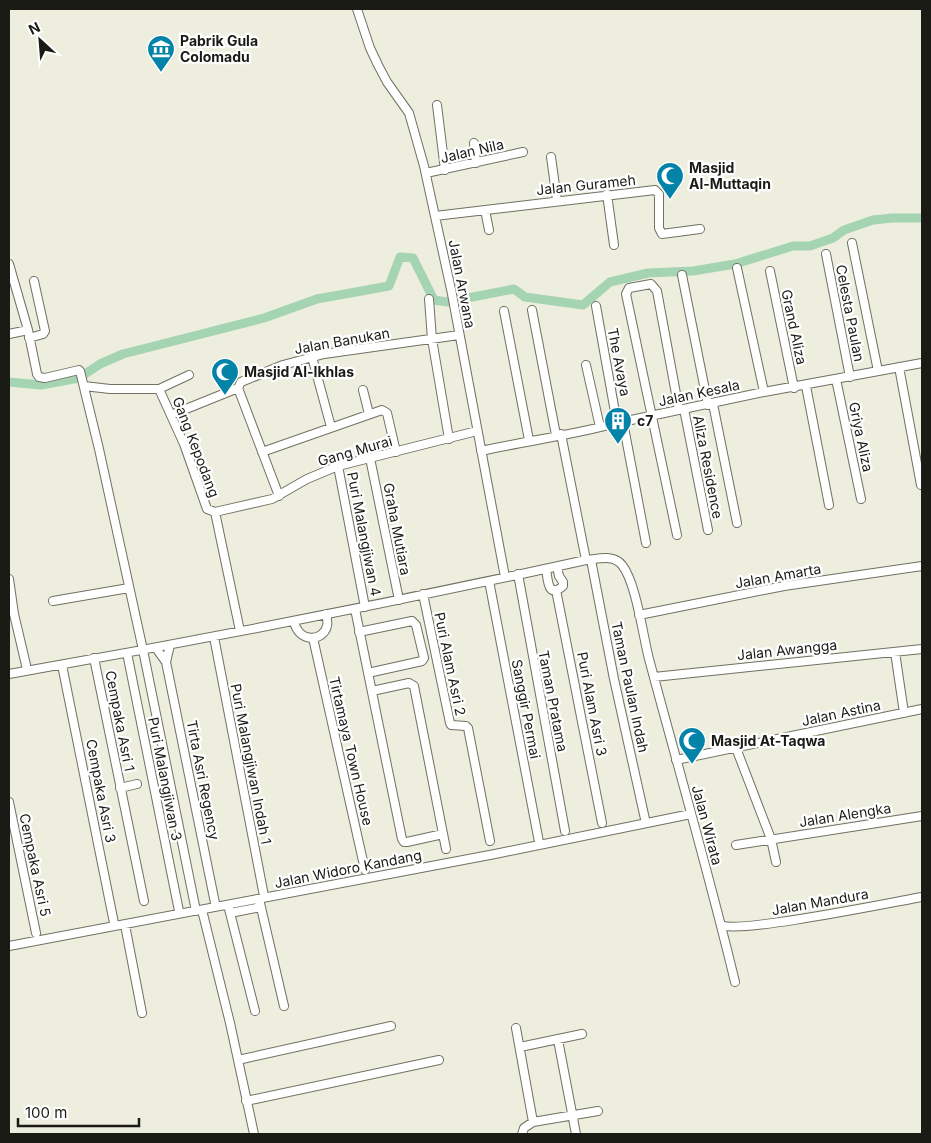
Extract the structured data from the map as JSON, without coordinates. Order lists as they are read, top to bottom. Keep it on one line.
{"streets":{"street":["Jalan Nila","Jalan Gurameh","Jalan Arwana","Celesta Paulan","Grand Aliza","Jalan Banukan","The Avaya","Jalan Kesala","Griya Aliza","Gang Kepodang","Gang Murai","Aliza Residence","Graha Mutiara","Puri Malangjiwan 4","Jalan Amarta","Jalan Awangga","Puri Alam Asri 2","Taman Paulan Indah","Taman Pratama","Puri Alam Asri 3","Sanggir Permai","Jalan Astina","Cempaka Asri 1","Tirtamaya Town House","Puri Malangjiwan Indah 1","Puri Malangjiwan 3","Tirta Asri Regency","Cempaka Asri 3","Jalan Alengka","Jalan Wirata","Cempaka Asri 5","Jalan Widoro Kandang","Jalan Mandura"]},"crossings":[["Jalan Nila","Jalan Arwana"],["Jalan Gurameh","Jalan Arwana"],["Jalan Arwana","Jalan Banukan"],["Jalan Arwana","Jalan Kesala"],["Jalan Arwana","Gang Murai"],["Jalan Arwana","Jalan Wirata"],["Celesta Paulan","Jalan Kesala"],["Grand Aliza","Jalan Kesala"],["Jalan Banukan","Gang Kepodang"],["The Avaya","Jalan Kesala"],["Jalan Kesala","Griya Aliza"],["Jalan Kesala","Aliza Residence"],["Jalan Kesala","Taman Paulan Indah"],["Gang Kepodang","Gang Murai"],["Gang Murai","Puri Malangjiwan 4"],["Graha Mutiara","Jalan Wirata"],["Puri Malangjiwan 4","Jalan Wirata"],["Jalan Amarta","Jalan Wirata"],["Jalan Awangga","Jalan Wirata"],["Puri Alam Asri 2","Jalan Wirata"],["Taman Paulan Indah","Jalan Wirata"],["Taman Pratama","Jalan Wirata"],["Puri Alam Asri 3","Jalan Wirata"],["Sanggir Permai","Jalan Wirata"],["Jalan Astina","Jalan Wirata"],["Cempaka Asri 1","Jalan Wirata"],["Puri Malangjiwan Indah 1","Jalan Wirata"],["Puri Malangjiwan Indah 1","Jalan Widoro Kandang"],["Puri Malangjiwan 3","Jalan Wirata"],["Tirta Asri Regency","Jalan Wirata"],["Cempaka Asri 3","Jalan Wirata"],["Jalan Wirata","Jalan Widoro Kandang"],["Jalan Wirata","Jalan Mandura"]],"places":{"museum":["Pabrik Gula Colomadu"],"mosque":["Masjid Al-Muttaqin","Masjid Al-Ikhlas","Masjid At-Taqwa"],"building":["c7"]},"scale_bar":"100 m","north":"top left"}
